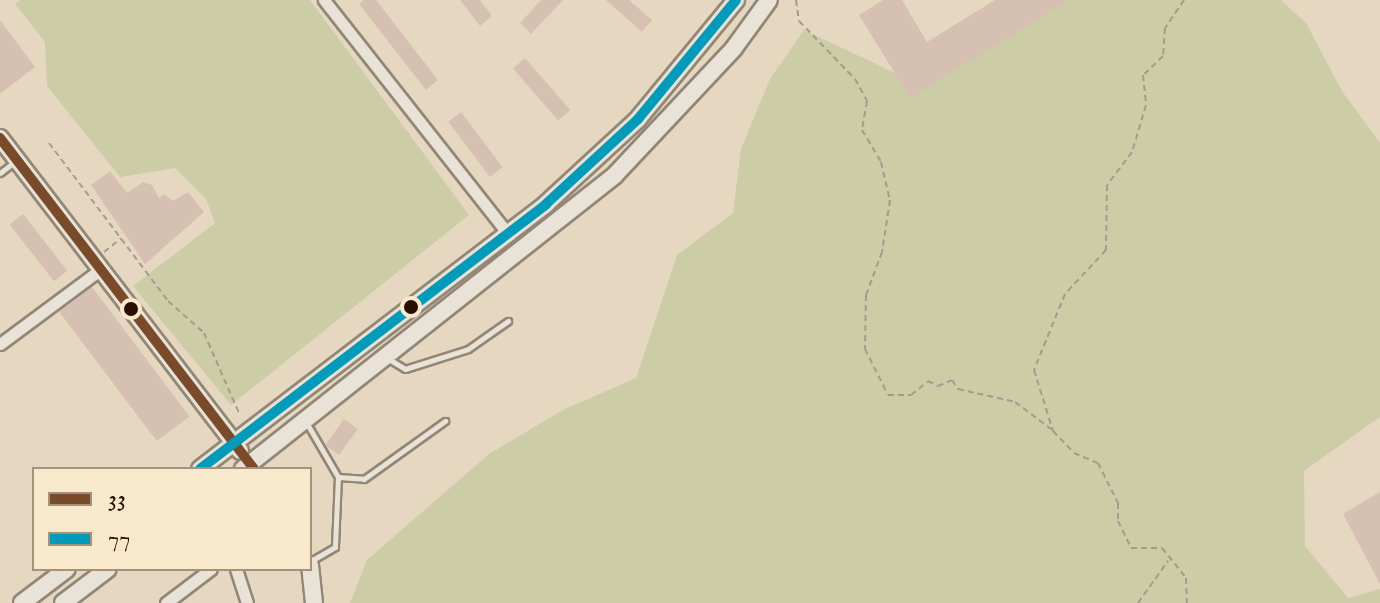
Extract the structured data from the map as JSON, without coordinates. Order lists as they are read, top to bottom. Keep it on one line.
{"lines":["transit line 77","transit line 33"],"legend":["33","77"]}
